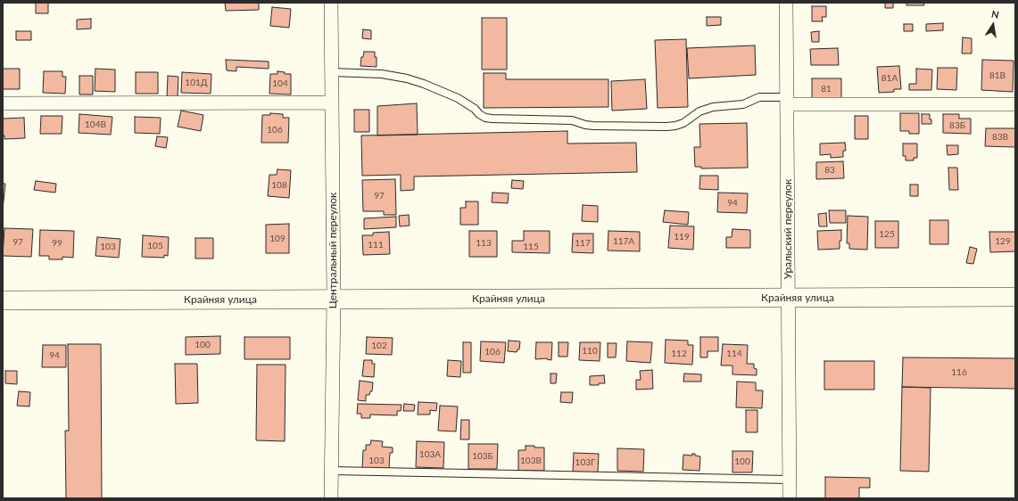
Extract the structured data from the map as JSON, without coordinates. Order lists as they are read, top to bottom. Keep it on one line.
{"streets":{"main road":["Крайняя улица"],"street":["Уральский переулок","Центральный переулок"]},"crossings":[["Уральский переулок","Крайняя улица"],["Центральный переулок","Крайняя улица"]],"house_numbers":["81В","81А","101Д","104","81","104В","83Б","106","83В","83","108","97","94","125","119","109","117А","129","97","99","113","117","111","105","103","115","100","102","110","106","112","114","94","116","103А","103Б","103","103В","100","103Г"],"north":"top"}
